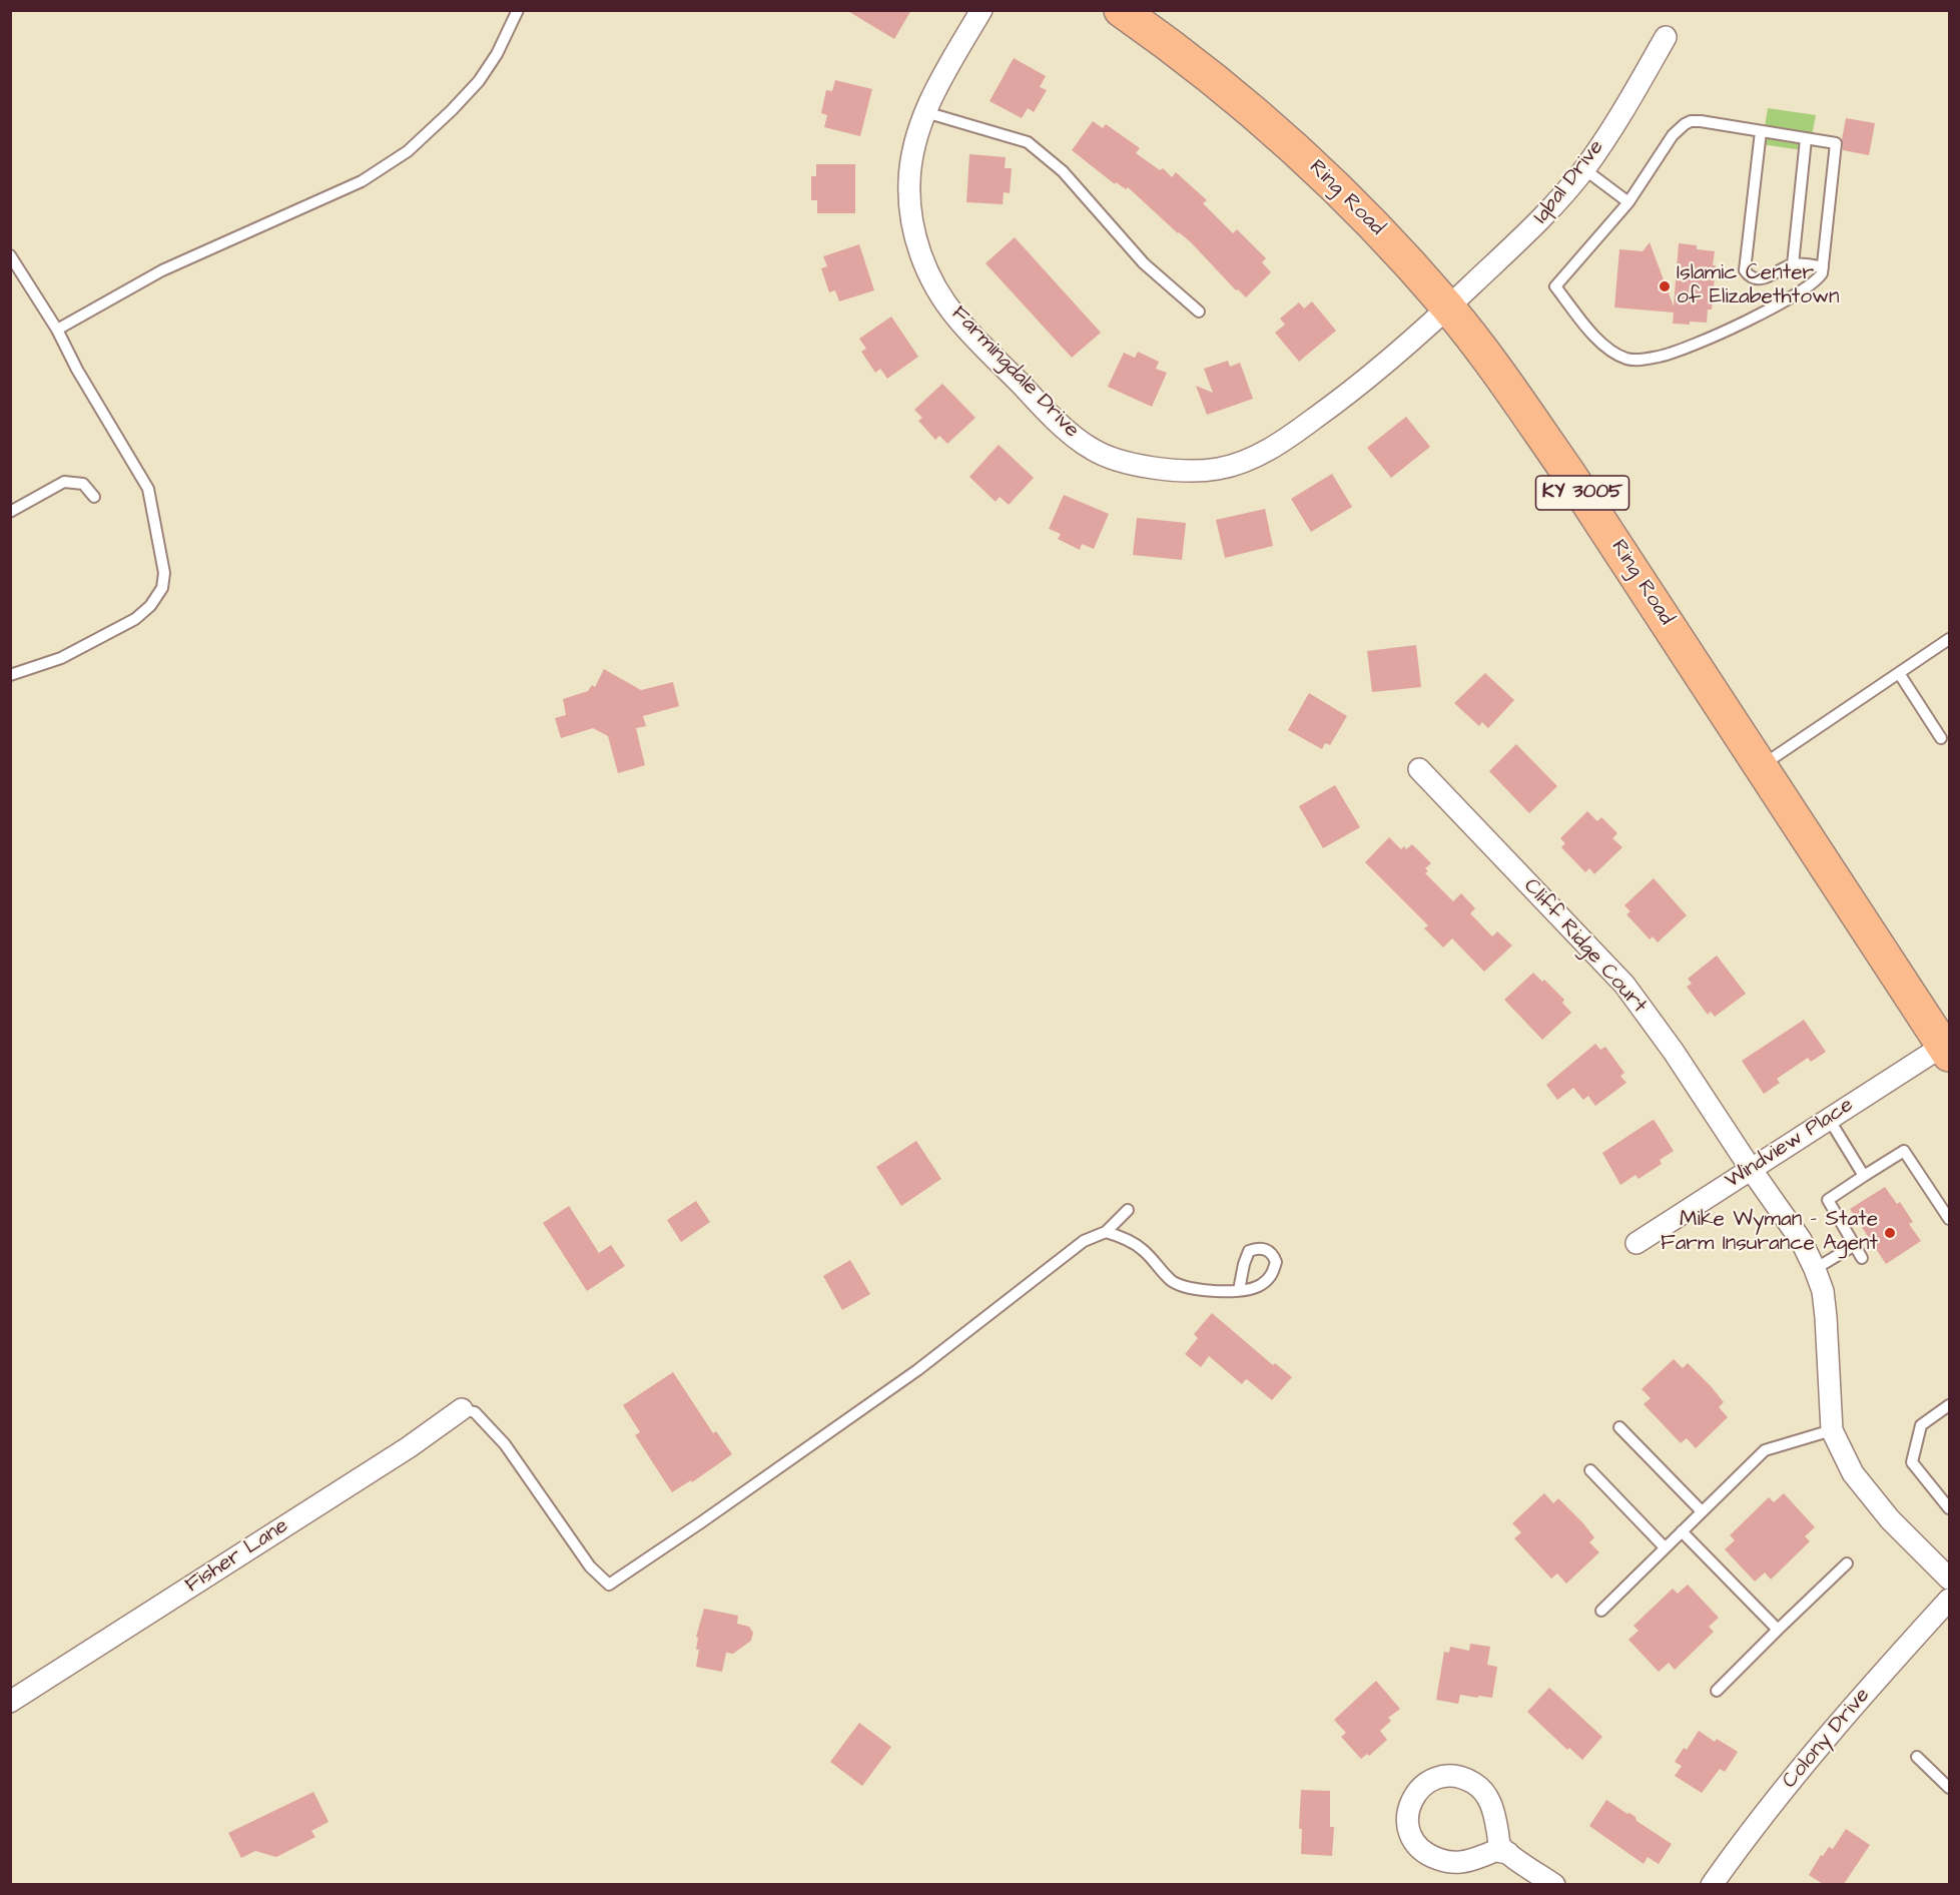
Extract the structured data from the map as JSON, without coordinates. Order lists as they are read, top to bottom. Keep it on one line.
{"streets":{"main road":["Ring Road","KY 3005"],"street":["Iqbal Drive","Farmingdale Drive","Cliff Ridge Court","Windview Place","Fisher Lane","Colony Drive"]},"crossings":[["Iqbal Drive","Ring Road"],["Iqbal Drive","Farmingdale Drive"],["Ring Road","Farmingdale Drive"],["Ring Road","Windview Place"],["Cliff Ridge Court","Windview Place"]],"places":["Islamic Center of Elizabethtown","Mike Wyman - State Farm Insurance Agent"]}
